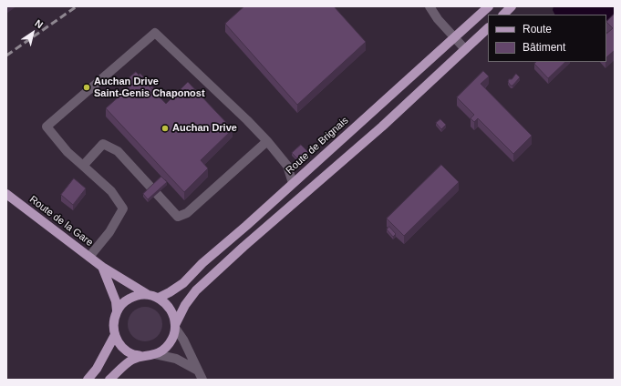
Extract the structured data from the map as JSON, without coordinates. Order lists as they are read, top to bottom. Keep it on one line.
{"streets":{"main road":["Route de Brignais","Route de la Gare"]},"crossings":[["Route de Brignais","Route de la Gare"]],"places":["Auchan Drive Saint-Genis Chaponost","Auchan Drive"],"legend":["Route","Bâtiment"],"north":"top right"}
